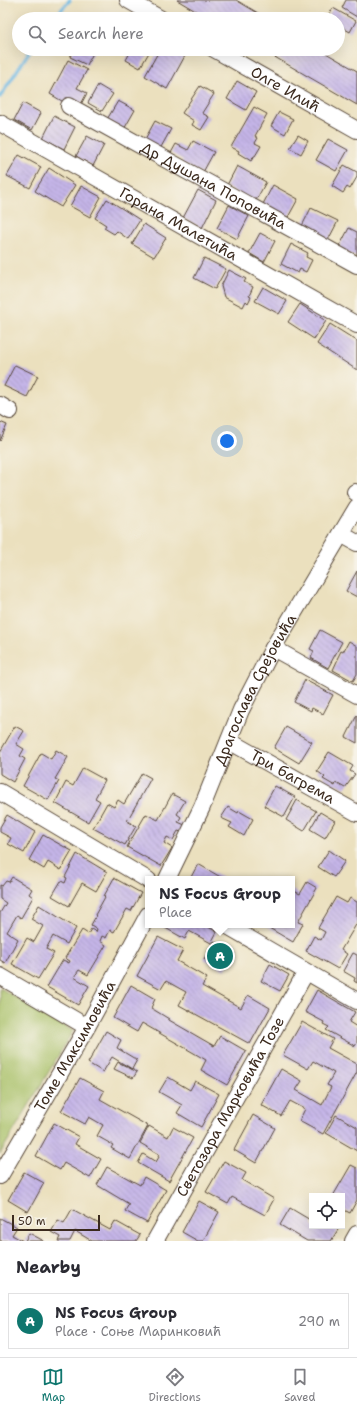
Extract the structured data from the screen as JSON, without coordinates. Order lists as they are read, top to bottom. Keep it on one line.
{"streets":{"street":["Олге Илић","Др Душана Поповића","Горана Малетића","Драгослава Срејовића","Три багрема","Томе Максимовића","Светозара Марковића Тозе"]},"crossings":[["Драгослава Срејовића","Три багрема"]],"scale_bar":"50 m","page":{"search":"Search here","popup":["NS Focus Group","Place"],"pins":"A","scale":"50 m","heading":"Nearby","list":[{"mark":"A","name":"NS Focus Group","note":"Place · Соње Маринковић","value":"290 m"}],"nav":["Map","Directions","Saved"]}}
